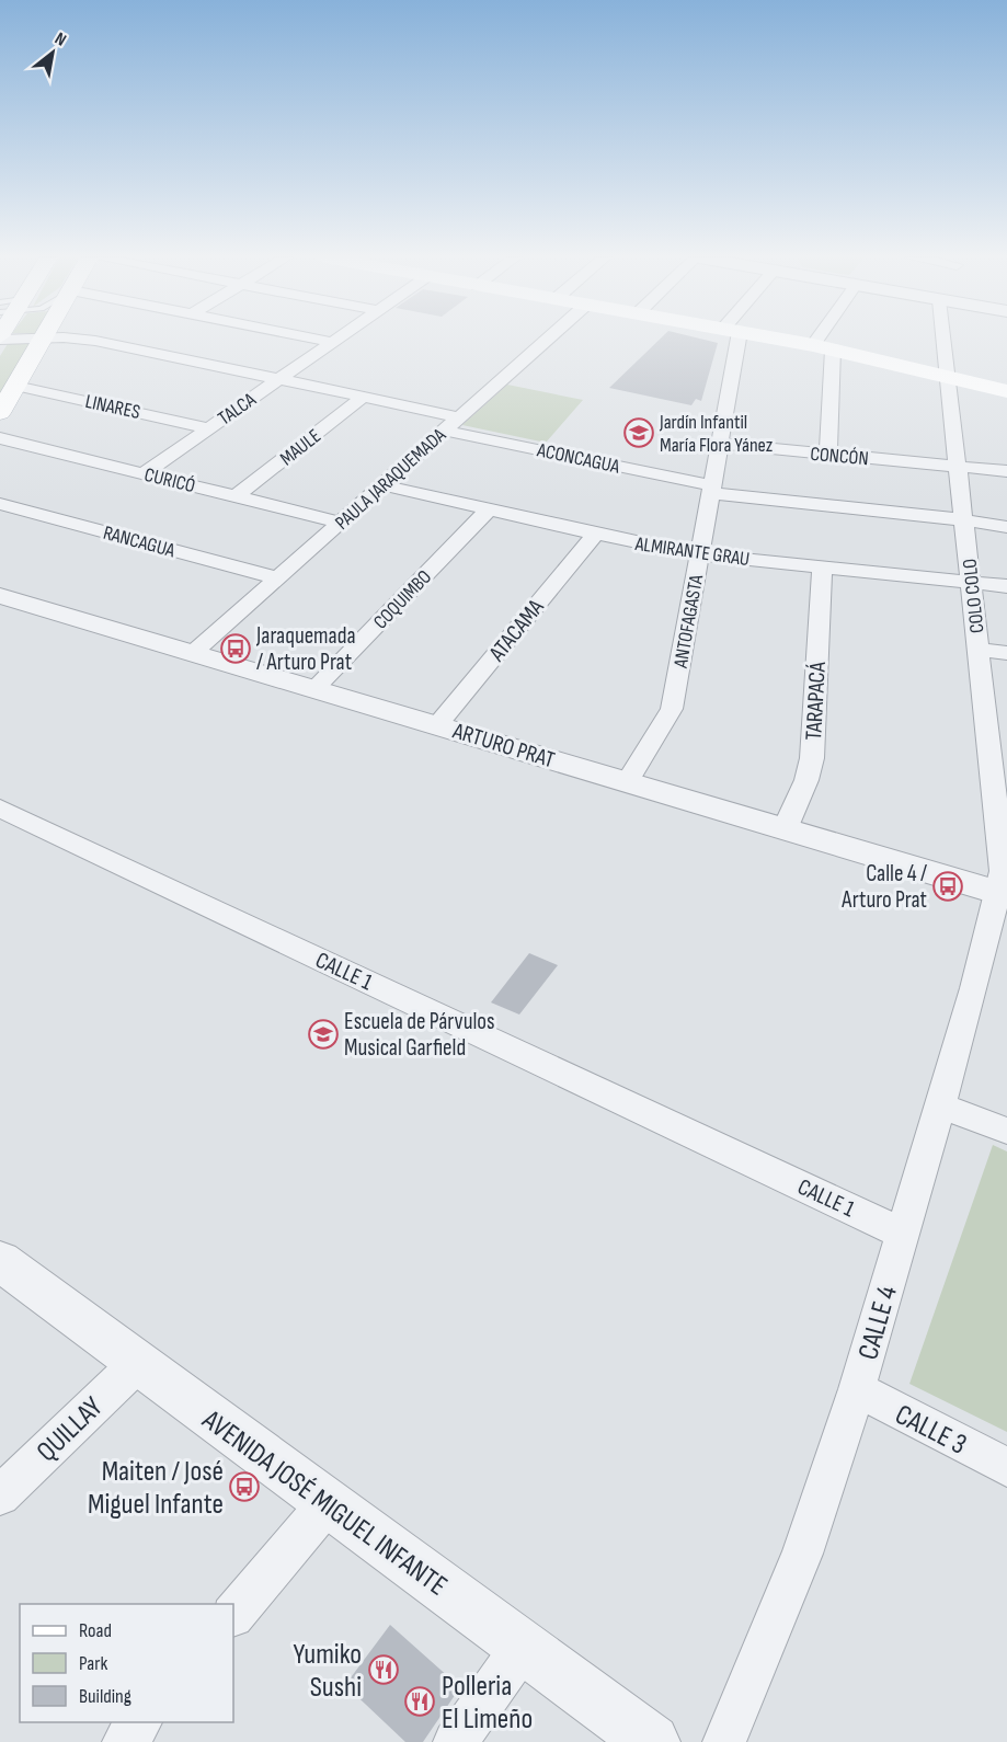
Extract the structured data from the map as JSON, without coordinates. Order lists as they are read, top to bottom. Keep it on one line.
{"streets":{"street":["LINARES","TALCA","MAULE","CONCÓN","ACONCAGUA","PAULA JARAQUEMADA","CURICÓ","RANCAGUA","ALMIRANTE GRAU","COLO COLO","COQUIMBO","ANTOFAGASTA","ATACAMA","TARAPACÁ","ARTURO PRAT","CALLE 1","CALLE 4","QUILLAY","CALLE 3","AVENIDA JOSÉ MIGUEL INFANTE"]},"crossings":[["LINARES","TALCA"],["TALCA","CURICÓ"],["MAULE","CURICÓ"],["CONCÓN","COLO COLO"],["CONCÓN","ANTOFAGASTA"],["ACONCAGUA","PAULA JARAQUEMADA"],["ACONCAGUA","COLO COLO"],["ACONCAGUA","ANTOFAGASTA"],["PAULA JARAQUEMADA","CURICÓ"],["PAULA JARAQUEMADA","RANCAGUA"],["PAULA JARAQUEMADA","ALMIRANTE GRAU"],["PAULA JARAQUEMADA","ARTURO PRAT"],["ALMIRANTE GRAU","COLO COLO"],["ALMIRANTE GRAU","COQUIMBO"],["ALMIRANTE GRAU","ANTOFAGASTA"],["ALMIRANTE GRAU","ATACAMA"],["ALMIRANTE GRAU","TARAPACÁ"],["COLO COLO","ARTURO PRAT"],["COLO COLO","CALLE 4"],["COQUIMBO","ARTURO PRAT"],["ANTOFAGASTA","ARTURO PRAT"],["ATACAMA","ARTURO PRAT"],["TARAPACÁ","ARTURO PRAT"],["ARTURO PRAT","CALLE 4"],["CALLE 1","CALLE 4"],["CALLE 4","CALLE 3"],["QUILLAY","AVENIDA JOSÉ MIGUEL INFANTE"]],"places":{"school or university":["Jardín Infantil María Flora Yánez","Escuela de Párvulos Musical Garfield"],"bus stop":["Jaraquemada / Arturo Prat","Calle 4 / Arturo Prat","Maiten / José Miguel Infante"],"restaurant":["Yumiko Sushi","Polleria El Limeño"]},"legend":["Road","Park","Building"],"north":"top right"}
